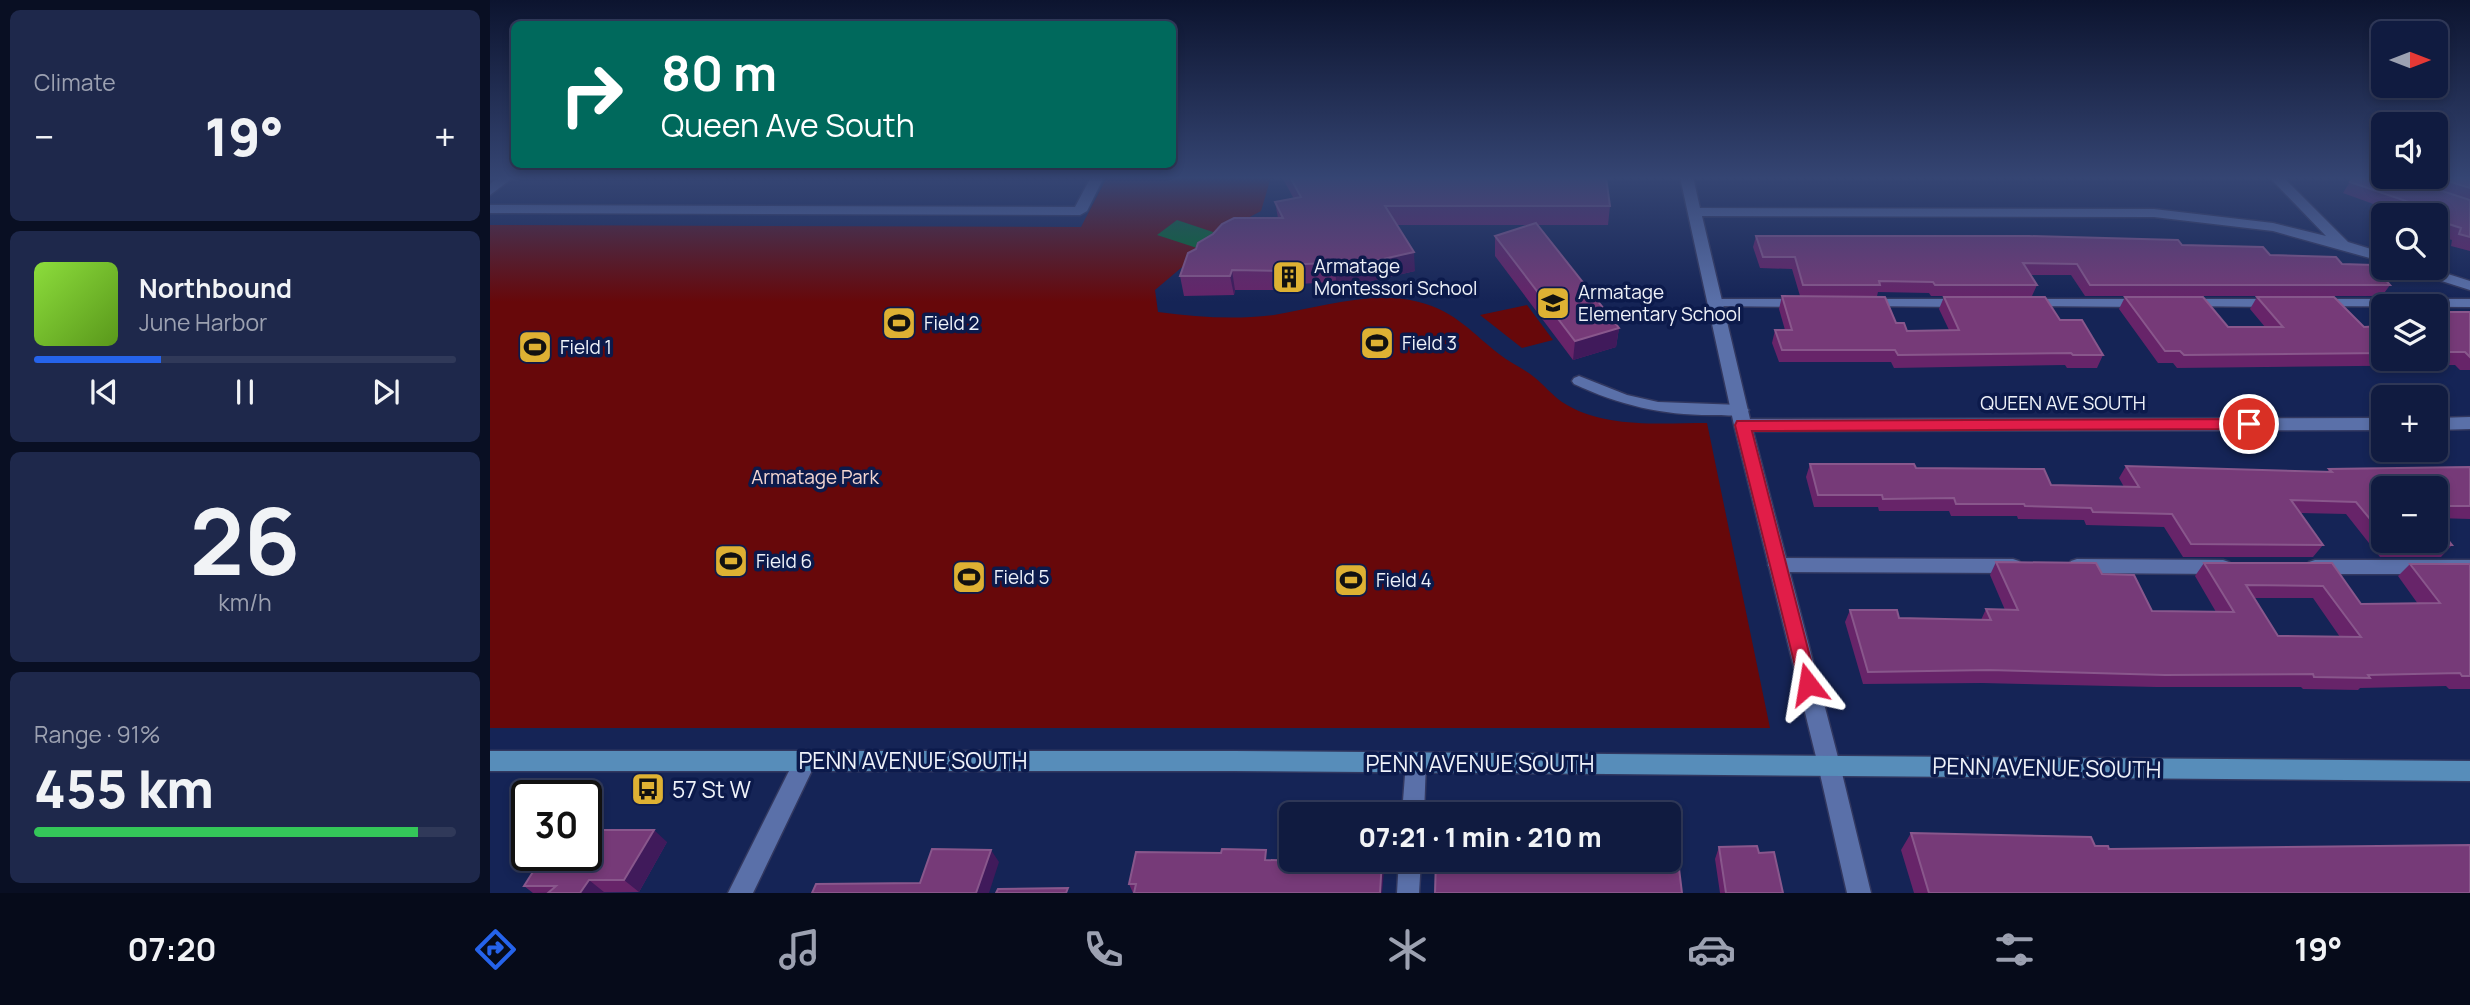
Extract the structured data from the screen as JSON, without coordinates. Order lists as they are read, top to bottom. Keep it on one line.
{"streets":{"main road":["PENN AVENUE SOUTH"],"street":["QUEEN AVE SOUTH"]},"parks":["Armatage Park"],"places":{"building":["Armatage Montessori School"],"school or university":["Armatage Elementary School"],"sports":["Field 2","Field 3","Field 1","Field 6","Field 5","Field 4"],"bus stop":["57 St W"]},"north":"right","page":{"tile":["Climate",["26","km/h"],["Range · 91%","455 km"]],"map_buttons":["+","−"],"turn":["80 m","Queen Ave South"],"heat":["−","19°","+"],"song":["Northbound","June Harbor"],"limit":"30","trip":"07:21 · 1 min · 210 m","tabs":["07:20","19°"]}}
